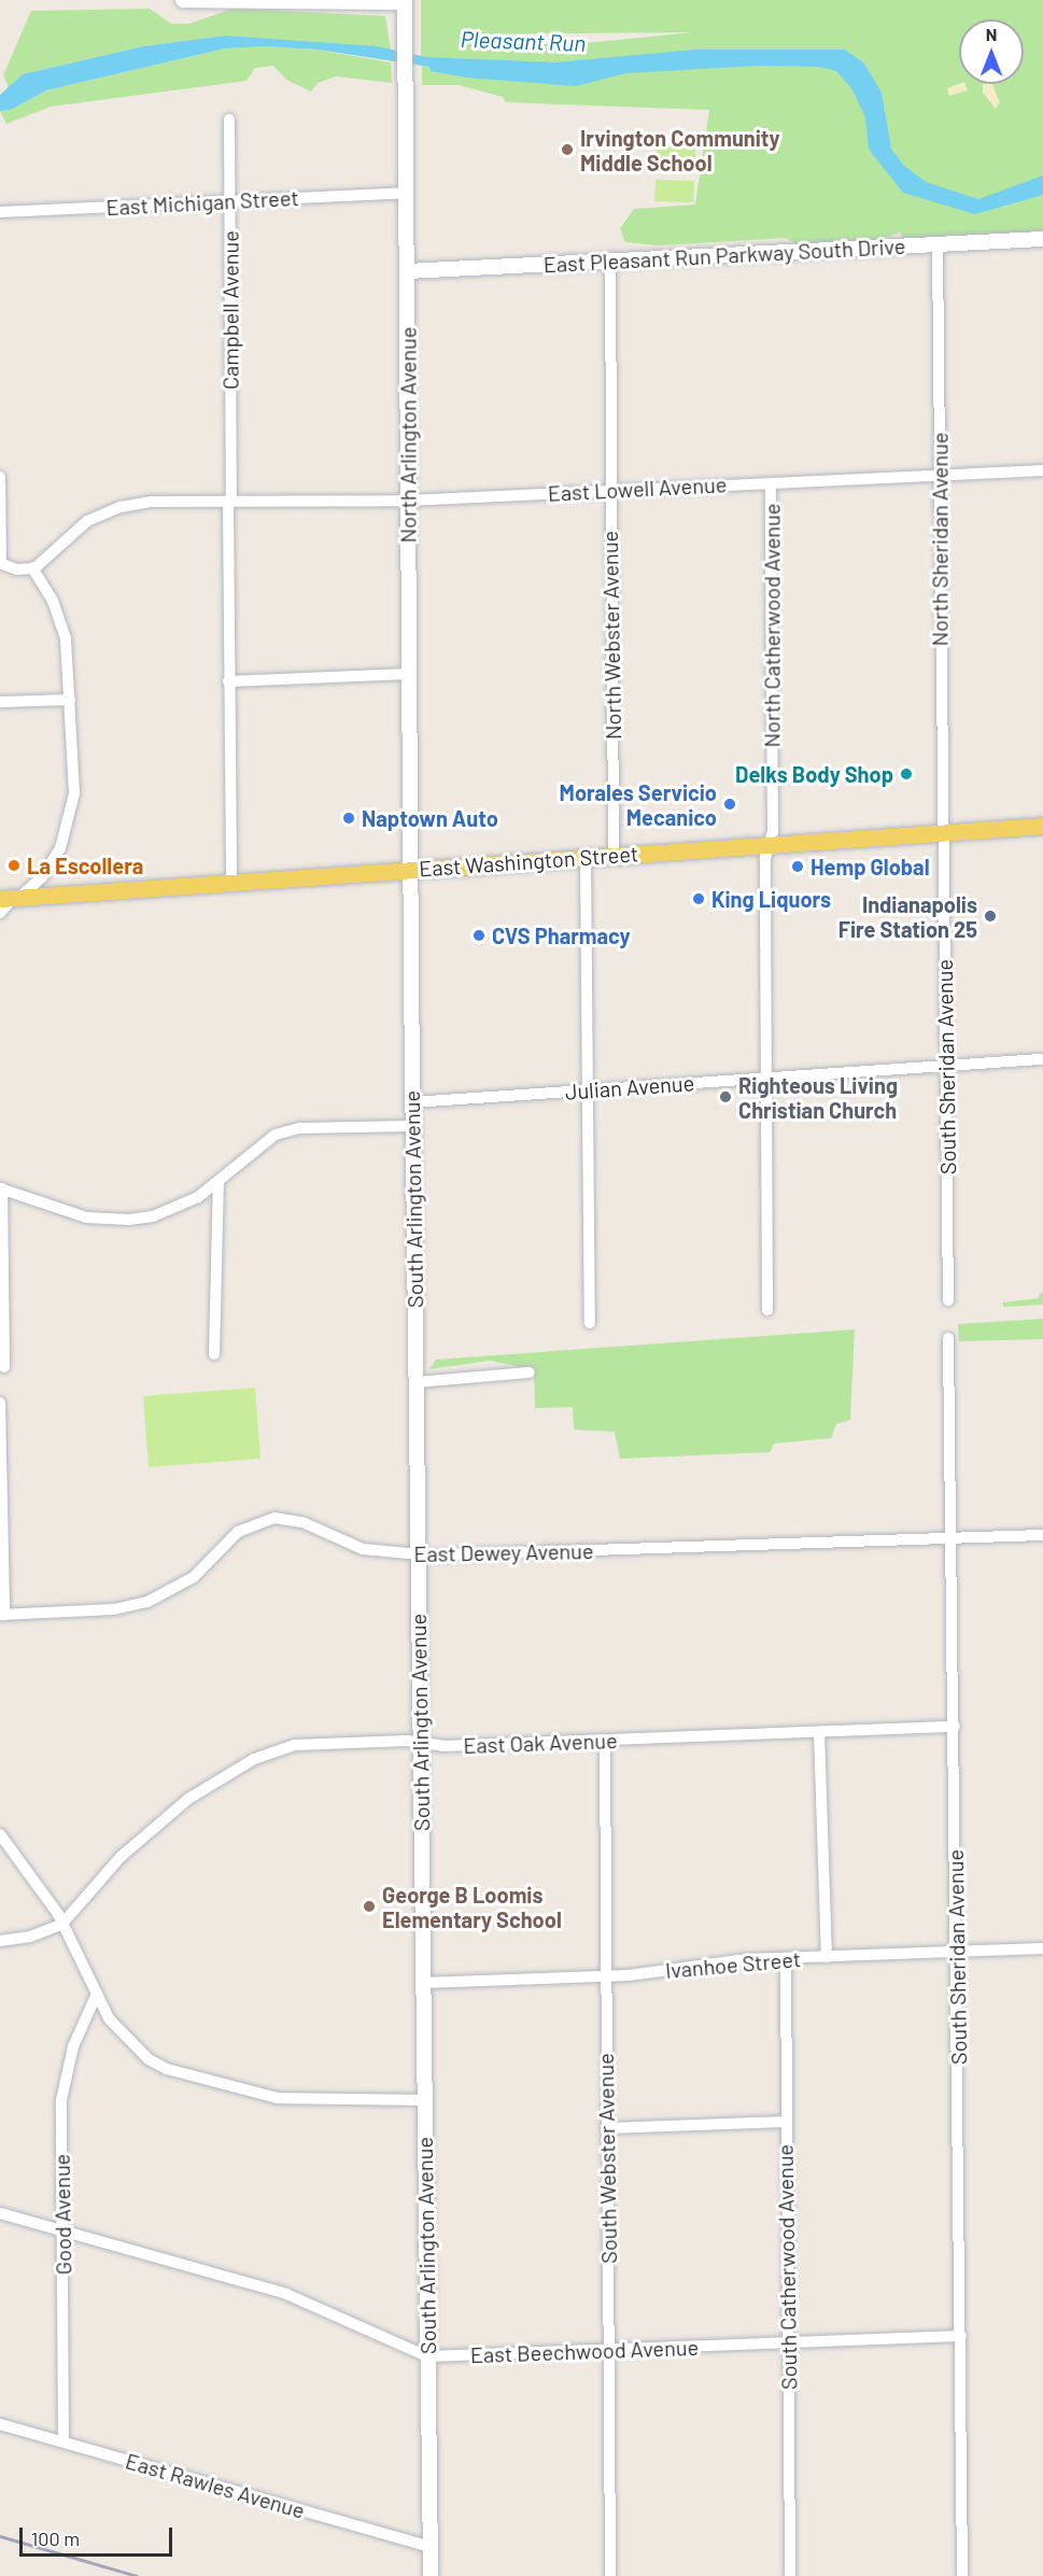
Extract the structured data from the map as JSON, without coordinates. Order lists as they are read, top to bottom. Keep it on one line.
{"streets":{"main road":["East Pleasant Run Parkway South Drive","North Arlington Avenue","East Washington Street","South Arlington Avenue"],"street":["East Michigan Street","Campbell Avenue","East Lowell Avenue","North Sheridan Avenue","North Catherwood Avenue","North Webster Avenue","South Sheridan Avenue","Julian Avenue","East Dewey Avenue","East Oak Avenue","Ivanhoe Street","South Webster Avenue","Good Avenue","South Catherwood Avenue","East Beechwood Avenue","East Rawles Avenue"]},"crossings":[["East Michigan Street","Campbell Avenue"],["East Michigan Street","North Arlington Avenue"],["East Pleasant Run Parkway South Drive","North Arlington Avenue"],["East Pleasant Run Parkway South Drive","North Sheridan Avenue"],["East Pleasant Run Parkway South Drive","North Webster Avenue"],["Campbell Avenue","East Lowell Avenue"],["Campbell Avenue","East Washington Street"],["North Arlington Avenue","East Lowell Avenue"],["North Arlington Avenue","East Washington Street"],["North Arlington Avenue","South Arlington Avenue"],["East Lowell Avenue","North Sheridan Avenue"],["East Lowell Avenue","North Catherwood Avenue"],["East Lowell Avenue","North Webster Avenue"],["North Sheridan Avenue","East Washington Street"],["North Sheridan Avenue","South Sheridan Avenue"],["North Catherwood Avenue","East Washington Street"],["North Webster Avenue","East Washington Street"],["East Washington Street","South Sheridan Avenue"],["East Washington Street","South Arlington Avenue"],["South Sheridan Avenue","Julian Avenue"],["South Sheridan Avenue","East Dewey Avenue"],["South Sheridan Avenue","East Oak Avenue"],["South Sheridan Avenue","Ivanhoe Street"],["South Sheridan Avenue","East Beechwood Avenue"],["Julian Avenue","South Arlington Avenue"],["South Arlington Avenue","East Dewey Avenue"],["South Arlington Avenue","East Oak Avenue"],["South Arlington Avenue","Ivanhoe Street"],["South Arlington Avenue","East Beechwood Avenue"],["South Arlington Avenue","East Rawles Avenue"],["East Oak Avenue","South Webster Avenue"],["Ivanhoe Street","South Webster Avenue"],["Ivanhoe Street","South Catherwood Avenue"],["South Webster Avenue","East Beechwood Avenue"],["Good Avenue","East Beechwood Avenue"],["Good Avenue","East Rawles Avenue"],["South Catherwood Avenue","East Beechwood Avenue"]],"water":["Pleasant Run"],"places":["Irvington Community Middle School","Delks Body Shop","Morales Servicio Mecanico","Naptown Auto","La Escollera","Hemp Global","King Liquors","Indianapolis Fire Station 25","CVS Pharmacy","Righteous Living Christian Church","George B Loomis Elementary School"],"scale_bar":"100 m","north":"top"}
